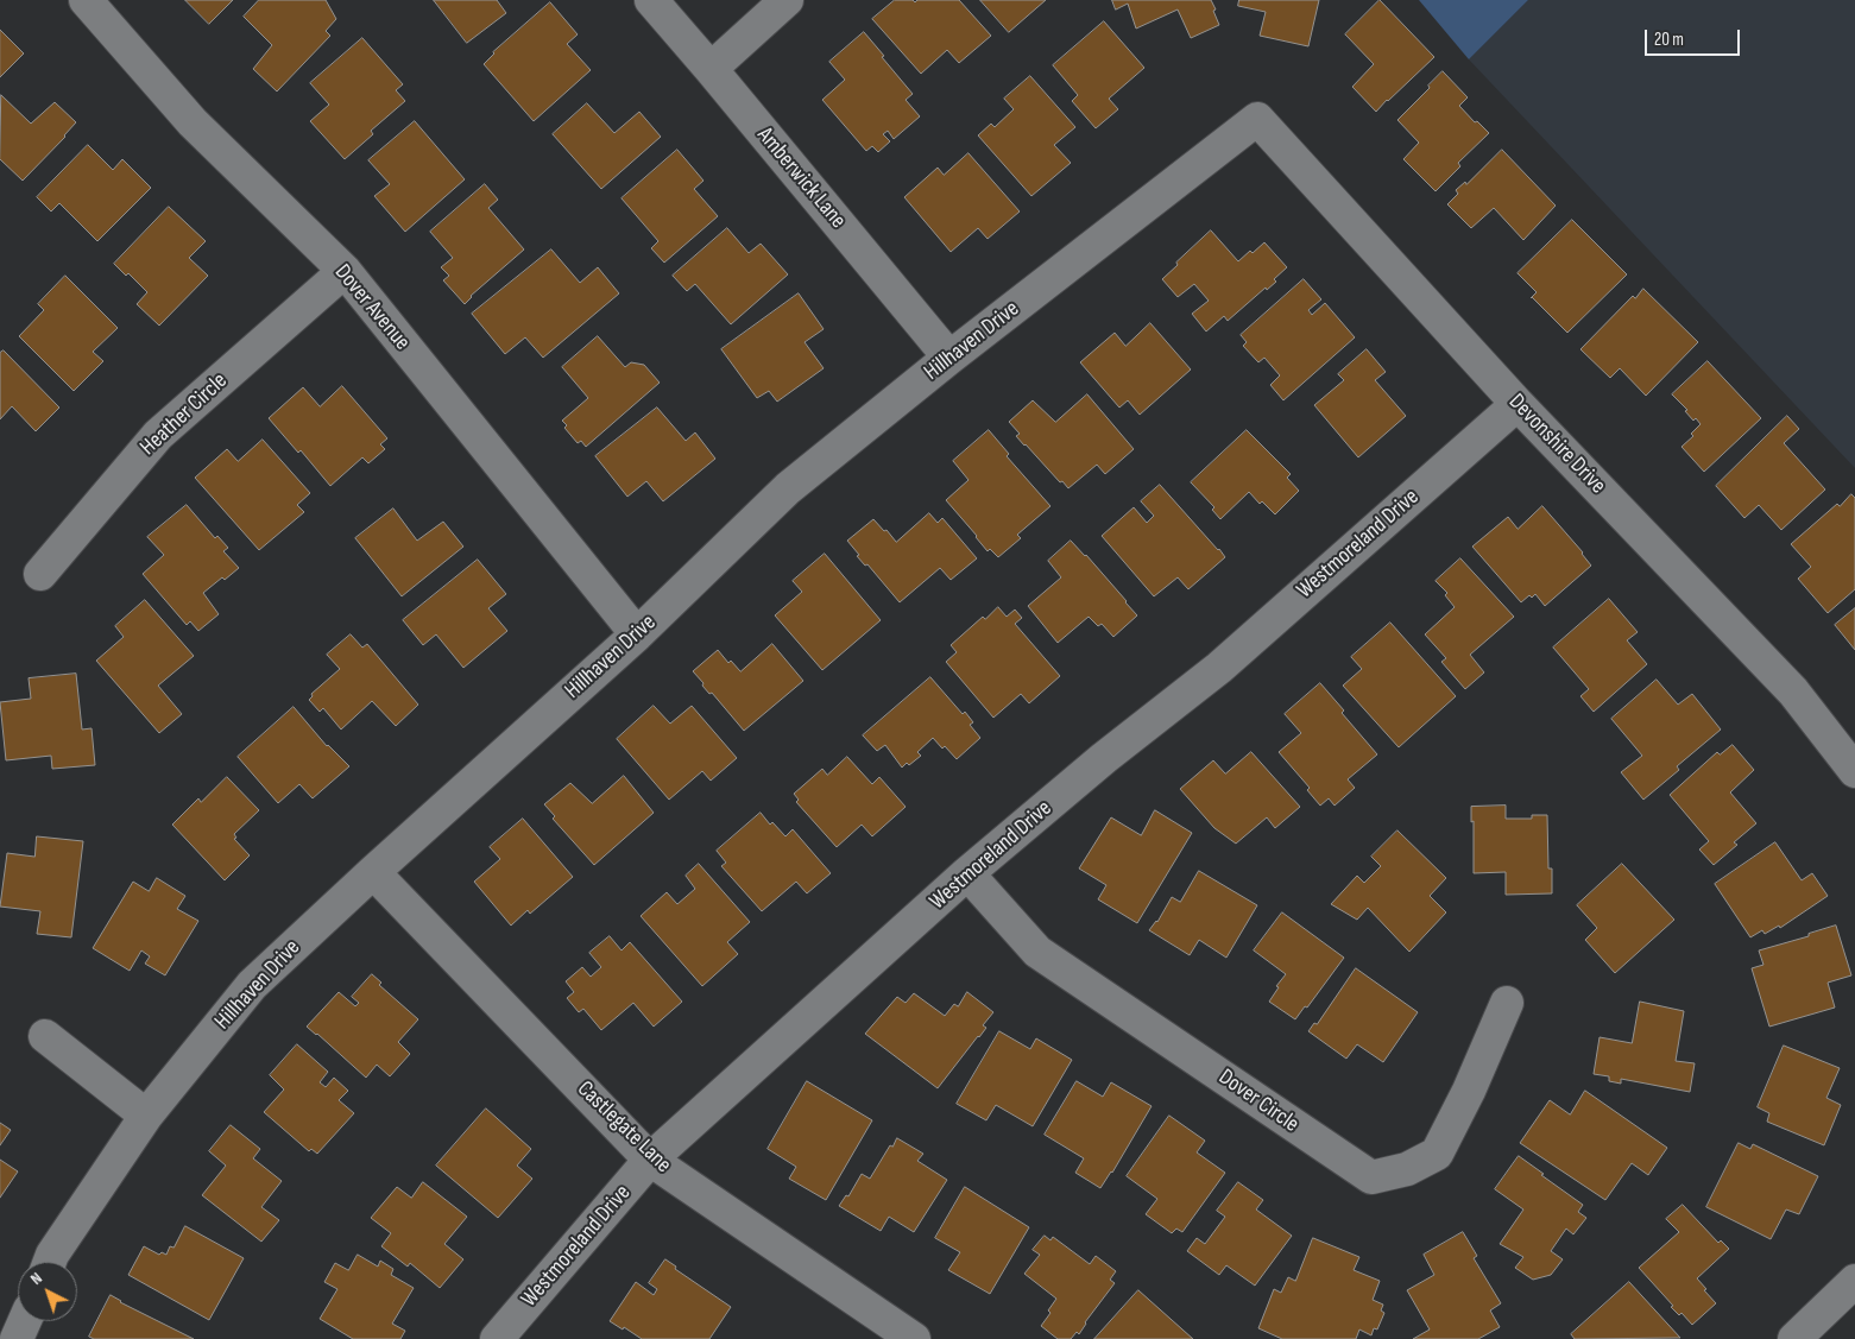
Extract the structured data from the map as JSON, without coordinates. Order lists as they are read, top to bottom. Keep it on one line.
{"streets":{"street":["Amberwick Lane","Dover Avenue","Hillhaven Drive","Heather Circle","Devonshire Drive","Westmoreland Drive","Dover Circle","Castlegate Lane"]},"crossings":[["Amberwick Lane","Hillhaven Drive"],["Dover Avenue","Hillhaven Drive"],["Dover Avenue","Heather Circle"],["Hillhaven Drive","Devonshire Drive"],["Hillhaven Drive","Castlegate Lane"],["Devonshire Drive","Westmoreland Drive"],["Westmoreland Drive","Dover Circle"],["Westmoreland Drive","Castlegate Lane"]],"scale_bar":"20 m","north":"top left"}
